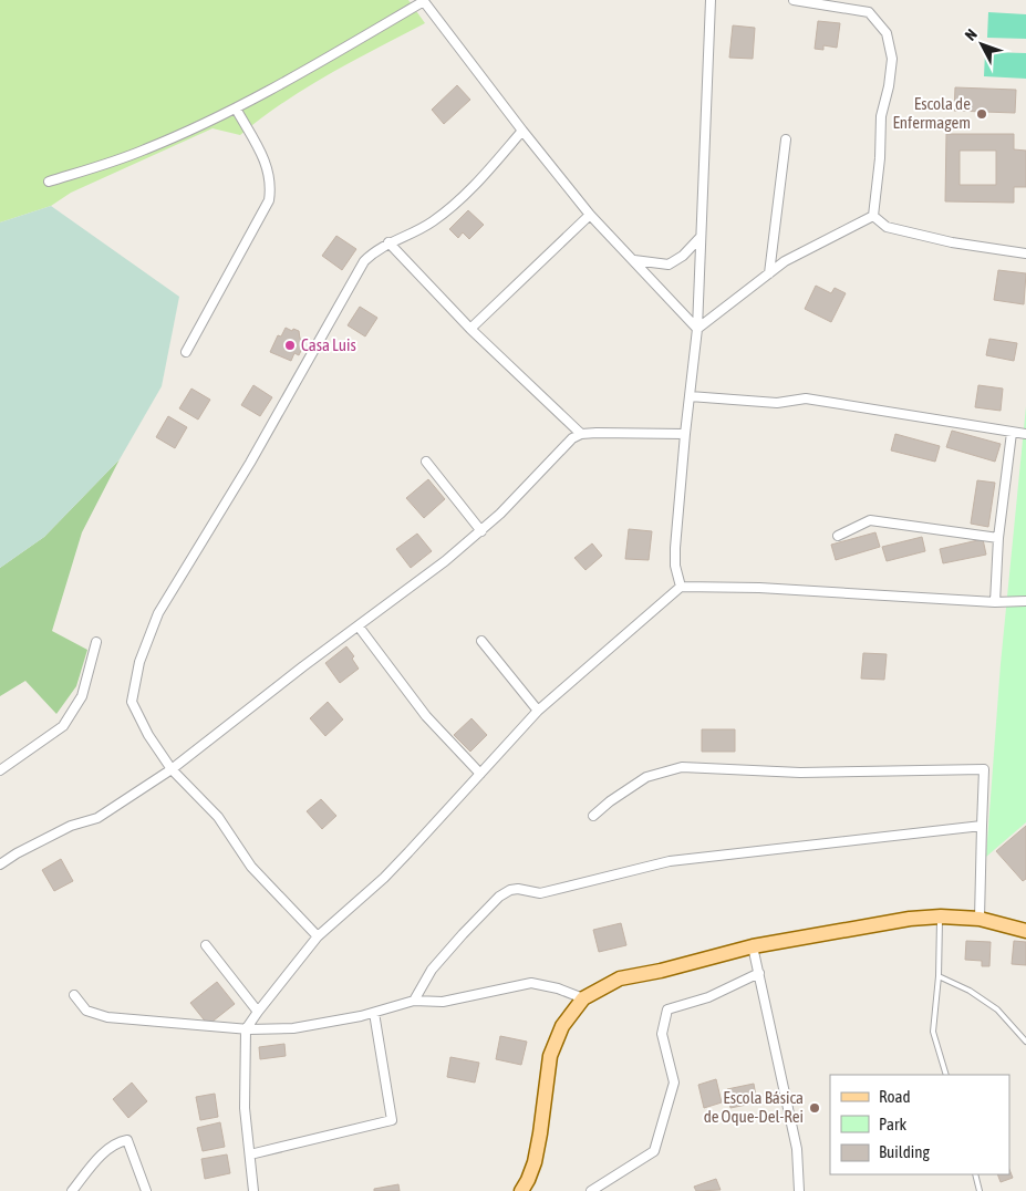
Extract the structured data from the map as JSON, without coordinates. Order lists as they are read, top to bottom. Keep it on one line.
{"places":["Escola de Enfermagem","Casa Luis","Escola Básica de Oque-Del-Rei"],"legend":["Road","Park","Building"],"north":"top left"}
